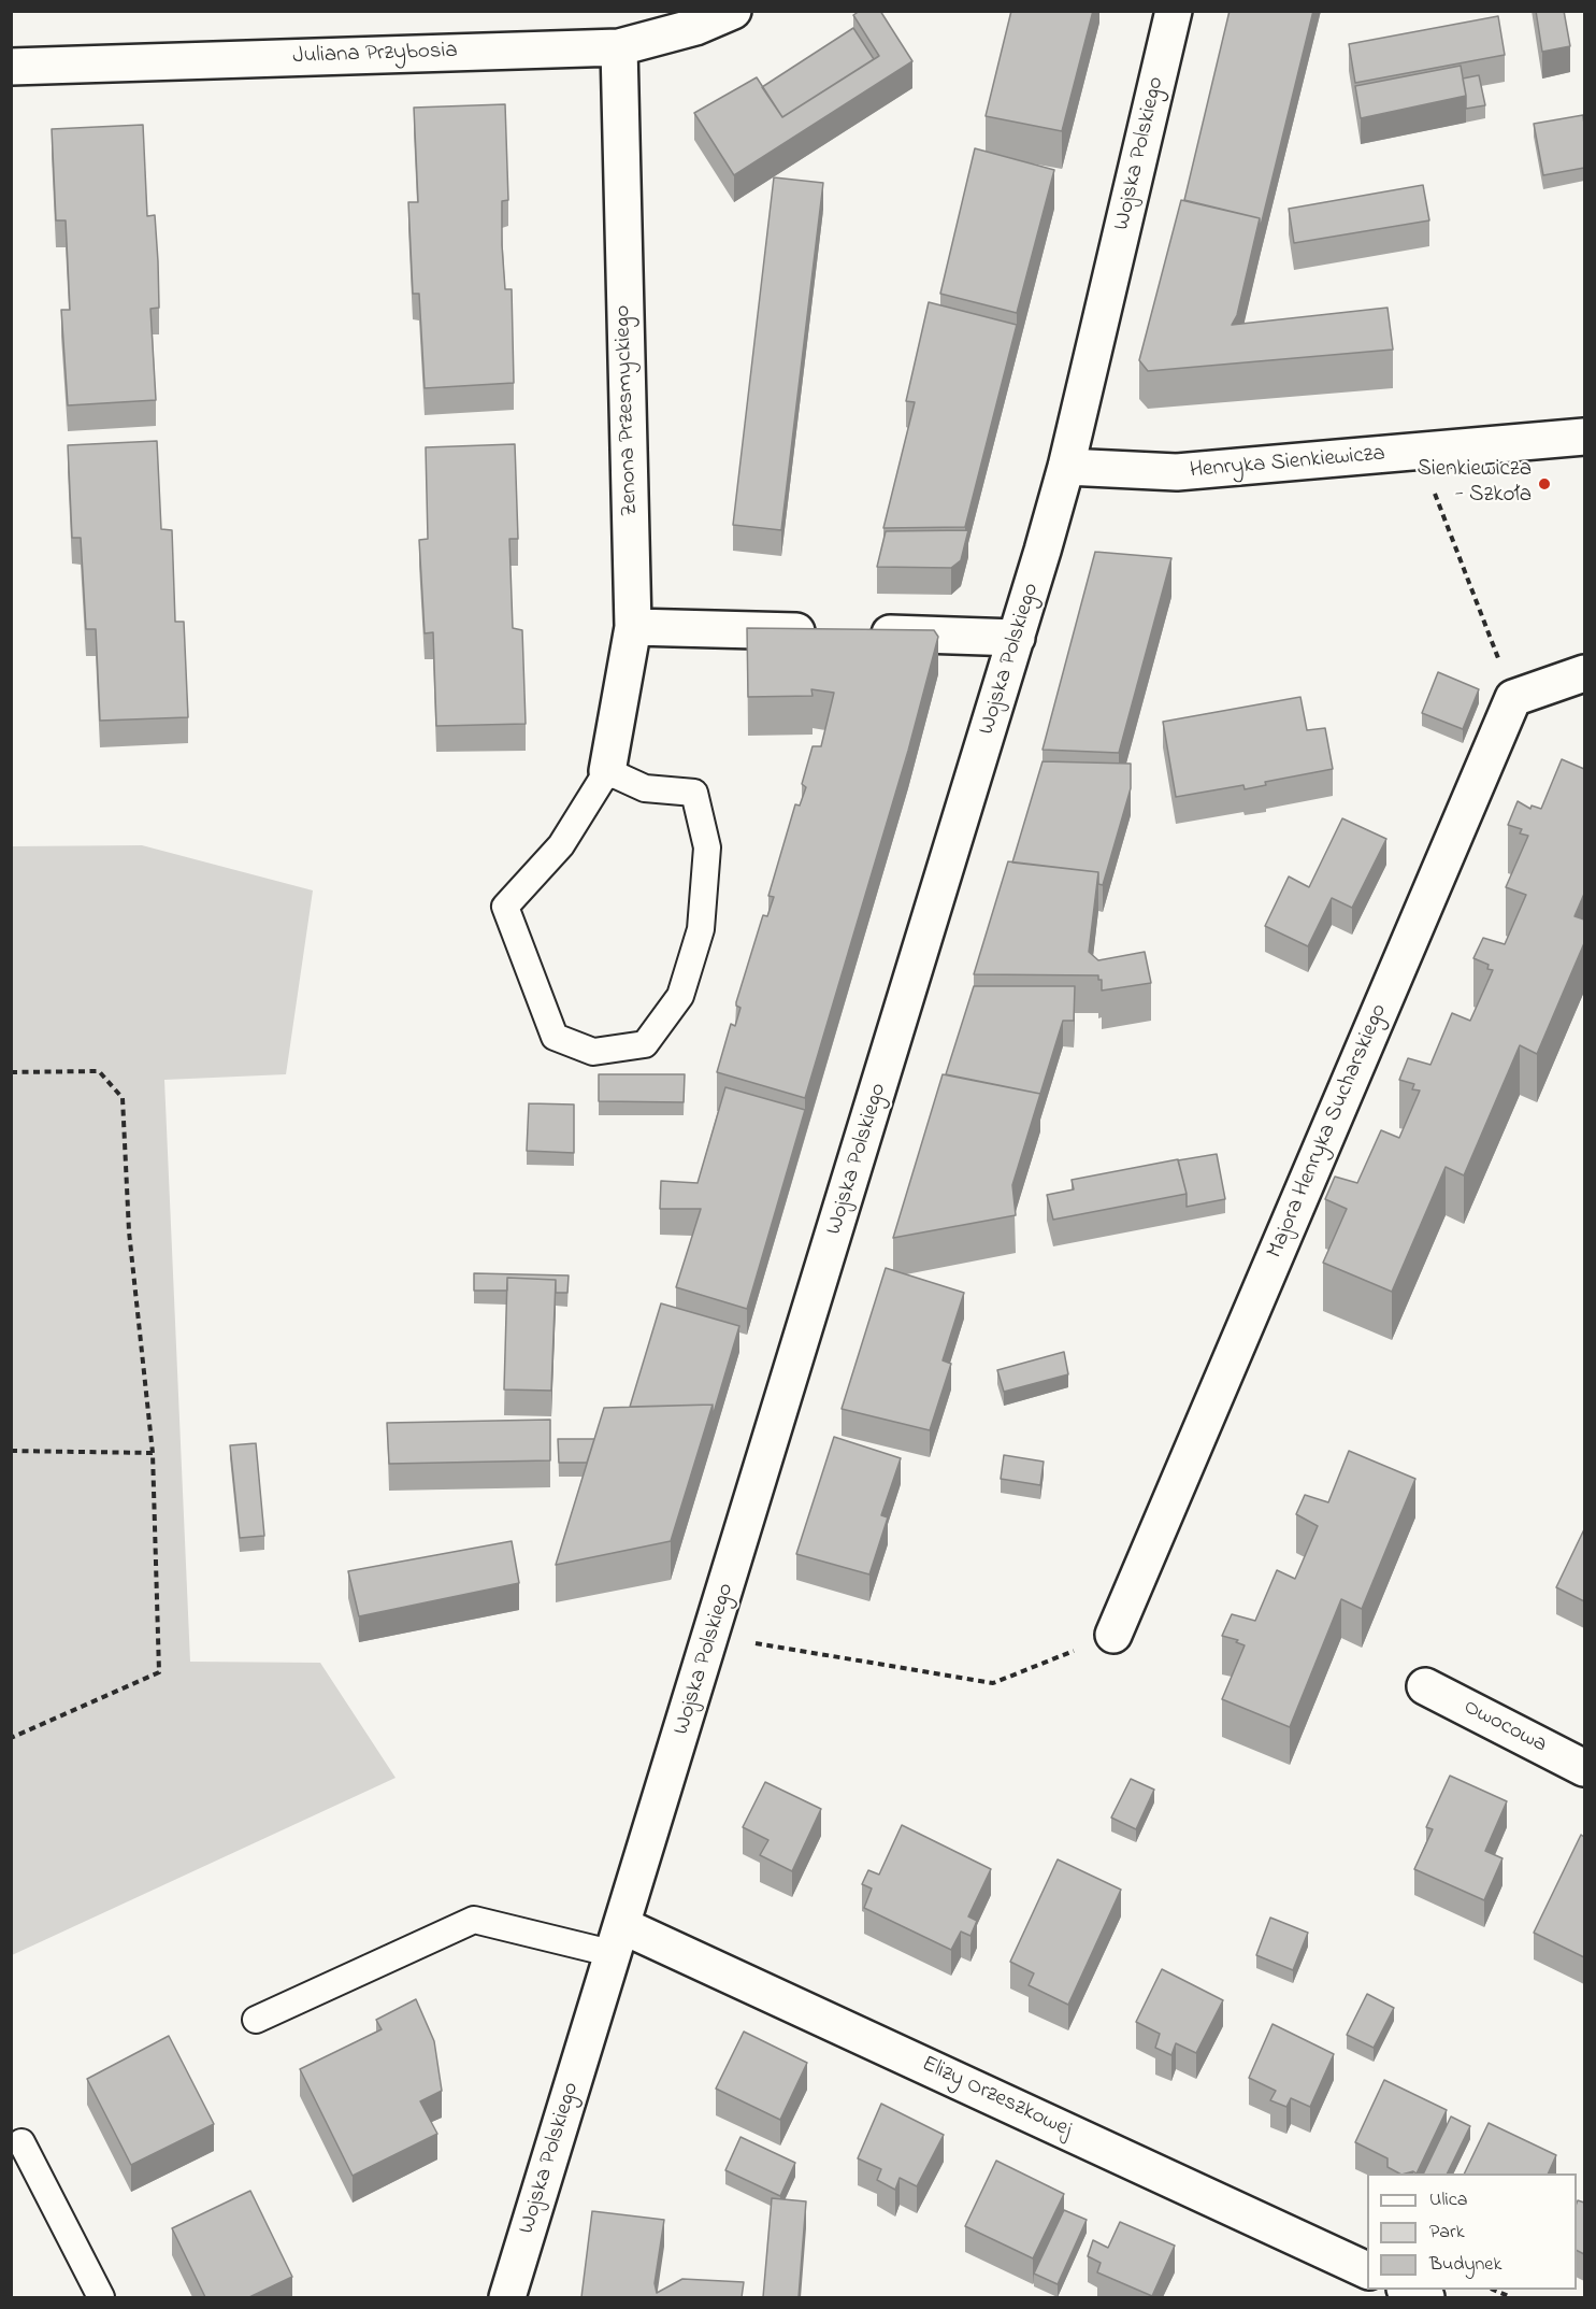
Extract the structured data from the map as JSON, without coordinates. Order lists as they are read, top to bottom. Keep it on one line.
{"streets":{"street":["Juliana Przybosia","Wojska Polskiego","Zenona Przesmyckiego","Henryka Sienkiewicza","Majora Henryka Sucharskiego","Owocowa","Elizy Orzeszkowej"]},"crossings":[["Juliana Przybosia","Zenona Przesmyckiego"],["Wojska Polskiego","Henryka Sienkiewicza"],["Wojska Polskiego","Elizy Orzeszkowej"]],"places":["Sienkiewicza - Szkoła"],"legend":["Ulica","Park","Budynek"]}
